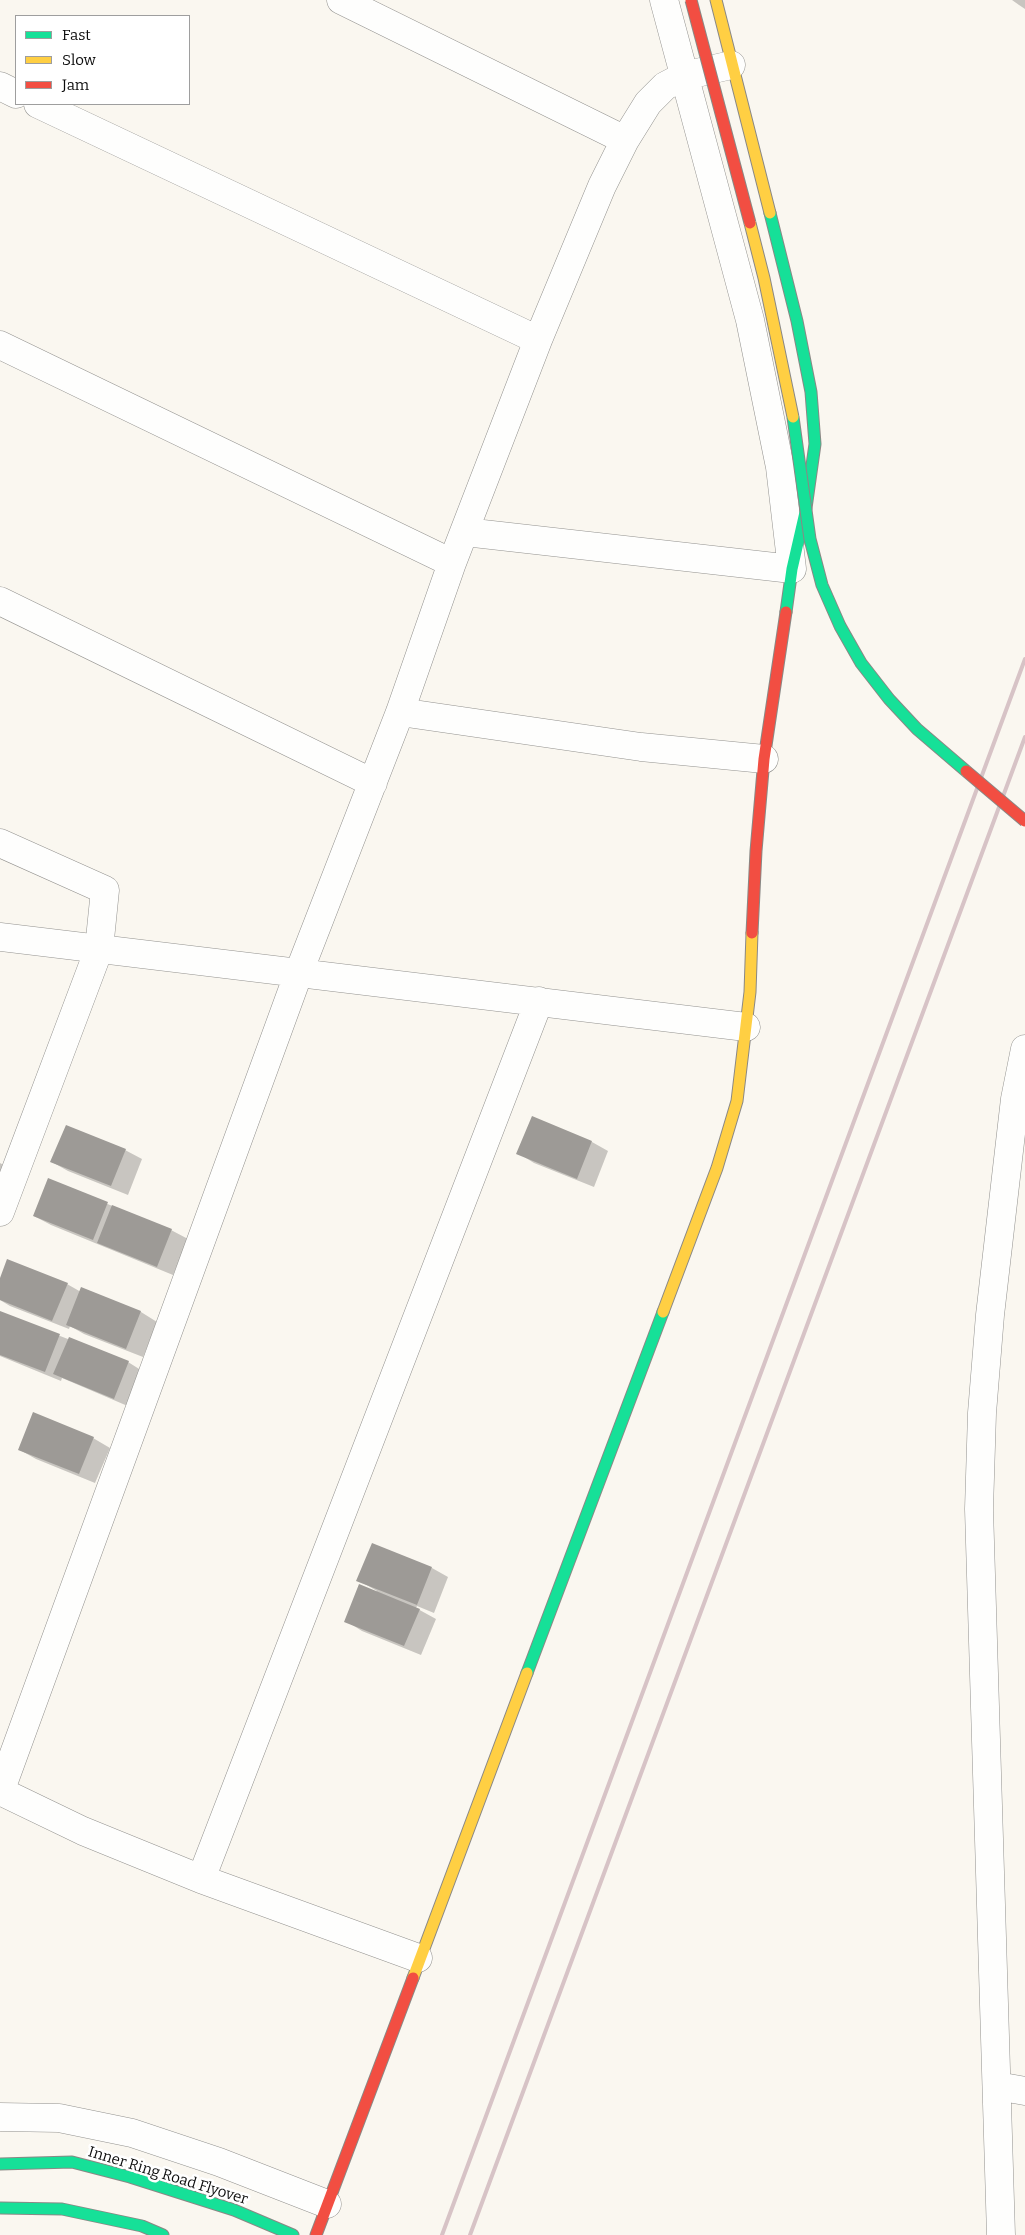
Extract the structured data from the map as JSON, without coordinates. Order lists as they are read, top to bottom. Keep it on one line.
{"streets":{"main road":["Inner Ring Road Flyover"]},"legend":["Fast","Slow","Jam"]}
